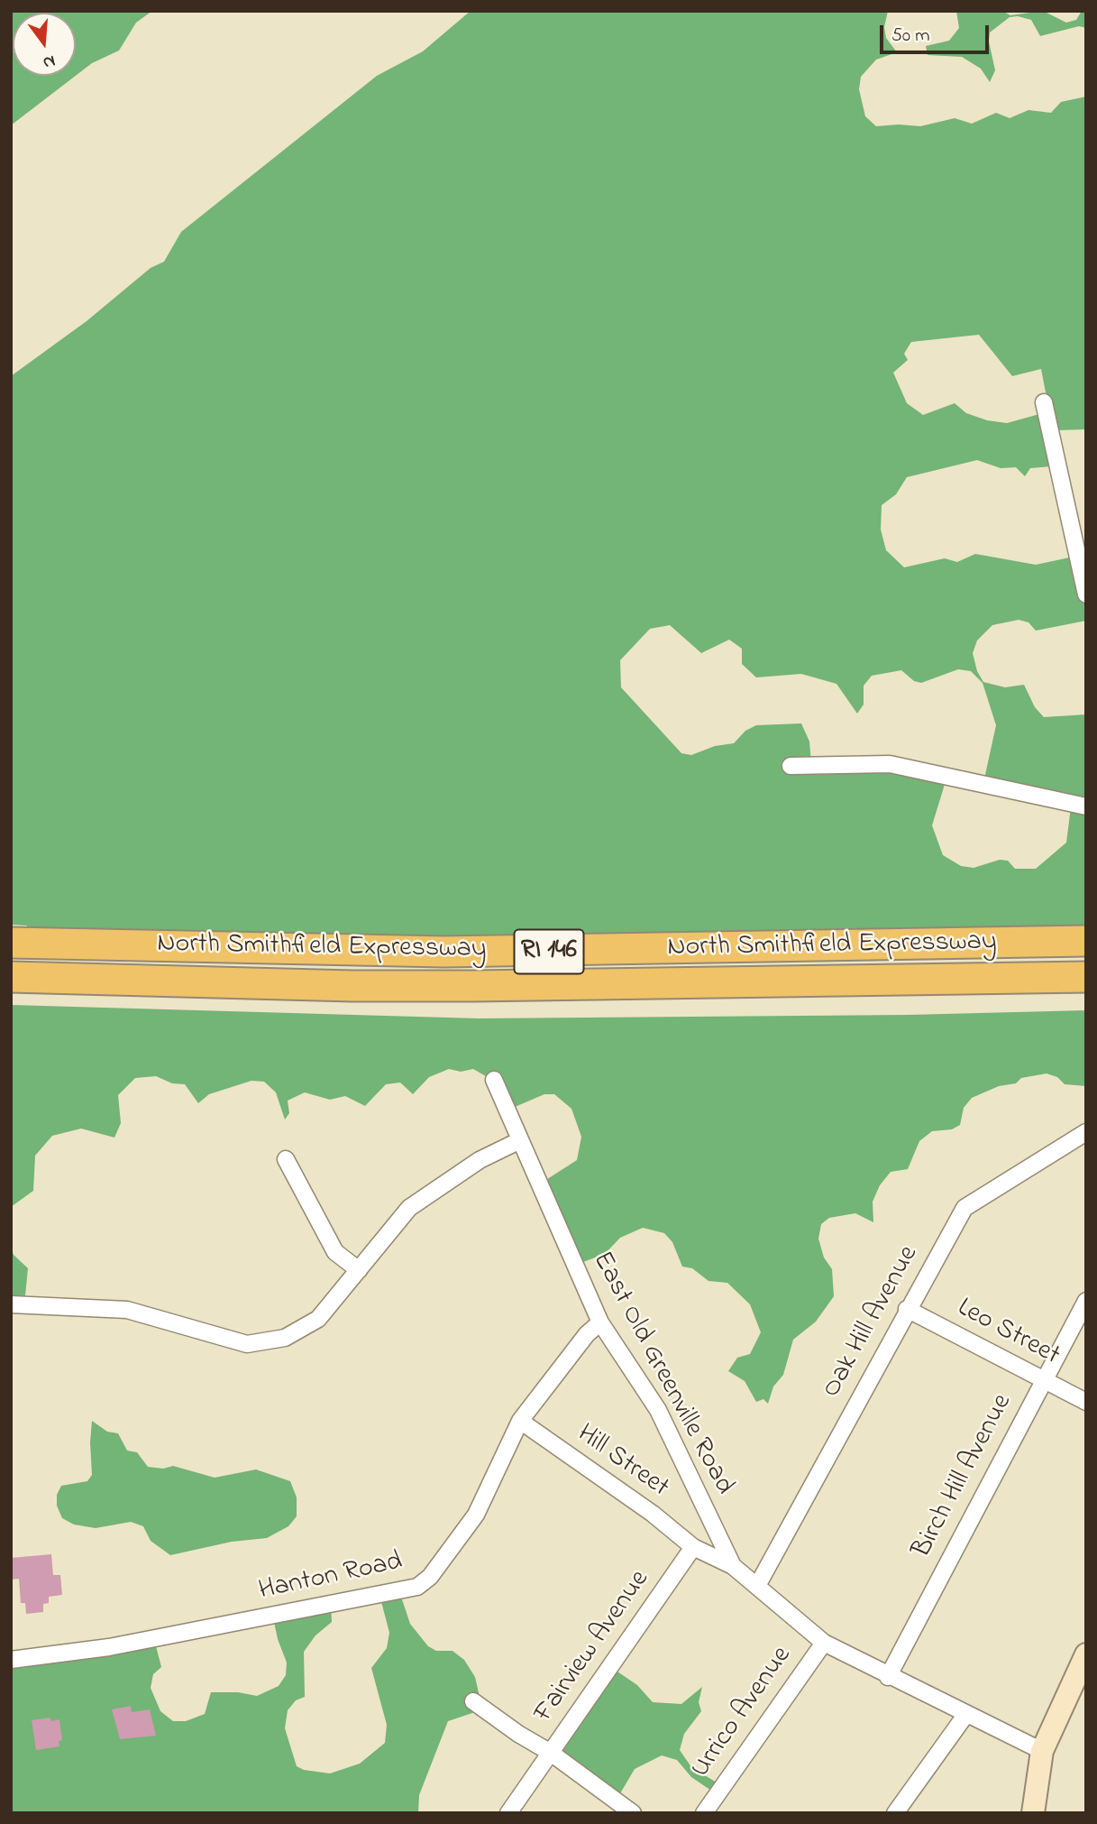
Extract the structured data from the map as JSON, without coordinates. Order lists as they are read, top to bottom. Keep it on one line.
{"streets":{"highway":["North Smithfield Expressway","RI 146"],"street":["Oak Hill Avenue","Leo Street","East Old Greenville Road","Hill Street","Birch Hill Avenue","Hanton Road","Fairview Avenue","Urrico Avenue"]},"crossings":[["Oak Hill Avenue","Leo Street"],["Oak Hill Avenue","East Old Greenville Road"],["Leo Street","Birch Hill Avenue"],["East Old Greenville Road","Birch Hill Avenue"],["East Old Greenville Road","Hanton Road"],["East Old Greenville Road","Urrico Avenue"],["Hill Street","Hanton Road"],["Hill Street","Fairview Avenue"]],"scale_bar":"50 m","north":"bottom"}
